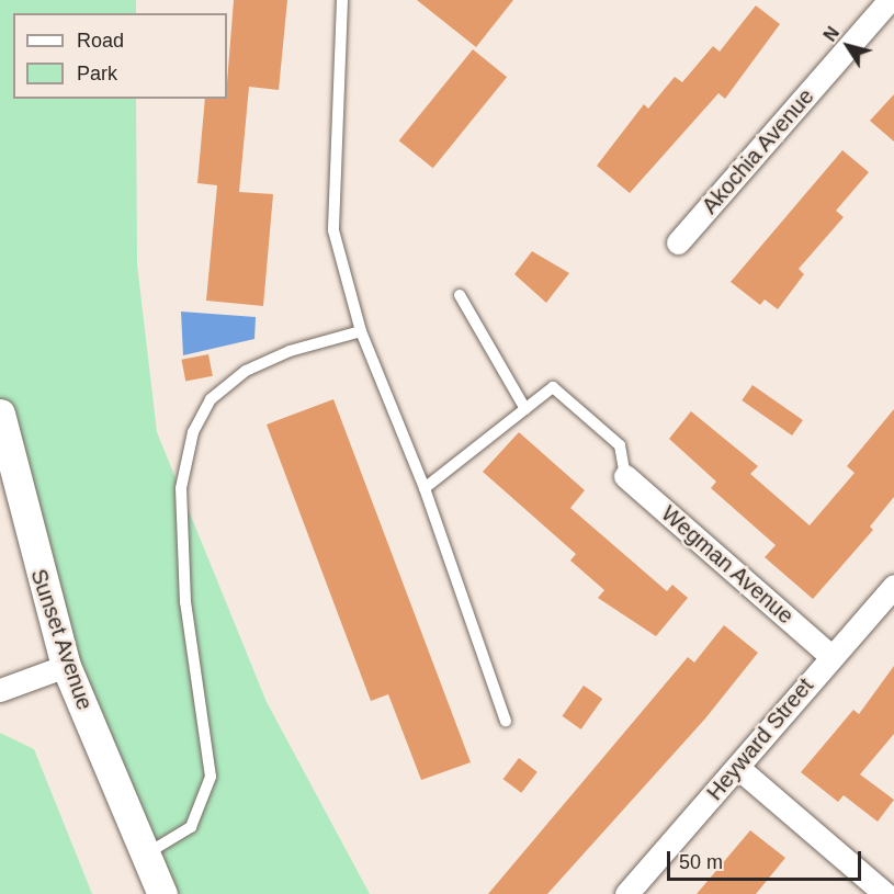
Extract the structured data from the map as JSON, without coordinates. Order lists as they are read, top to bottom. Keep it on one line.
{"streets":{"street":["Akochia Avenue","Wegman Avenue","Sunset Avenue","Heyward Street"]},"crossings":[["Wegman Avenue","Heyward Street"]],"legend":["Road","Park"],"scale_bar":"50 m","north":"top left"}
